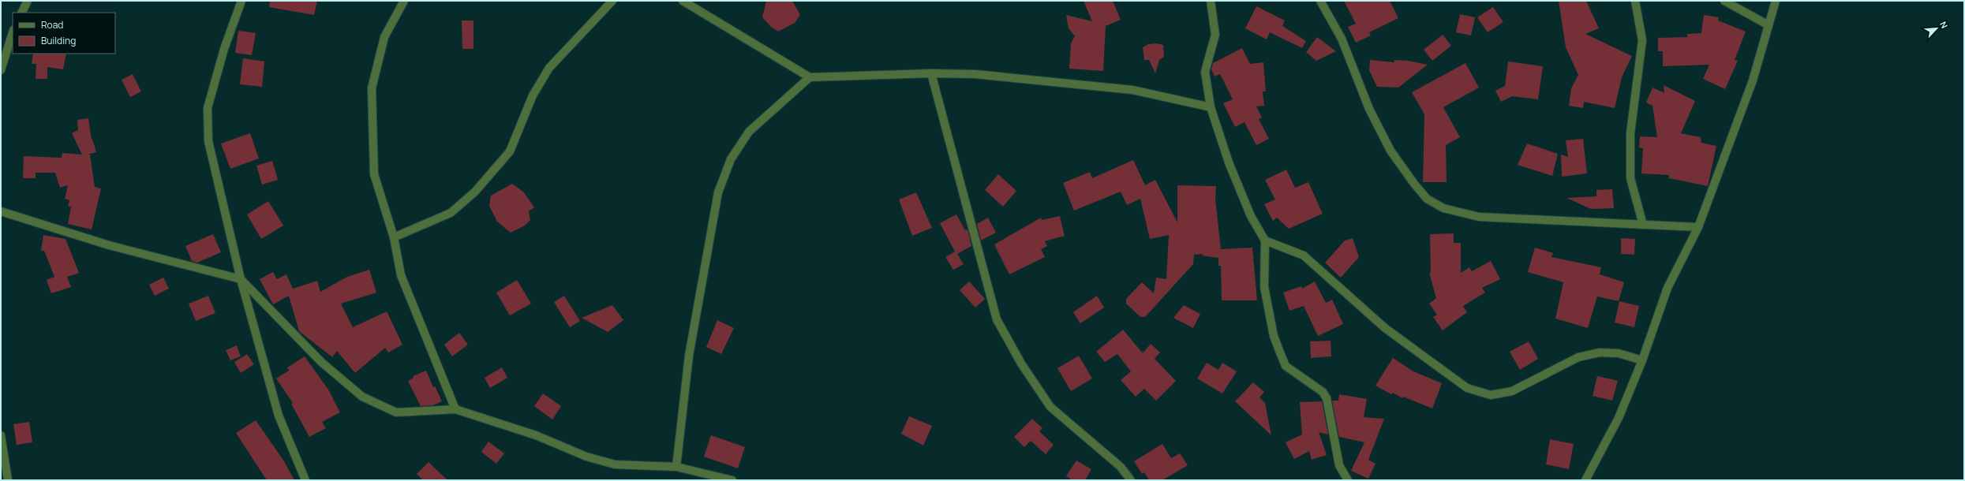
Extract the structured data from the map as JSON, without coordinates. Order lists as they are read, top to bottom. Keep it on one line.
{"legend":["Road","Building"],"north":"top right"}
